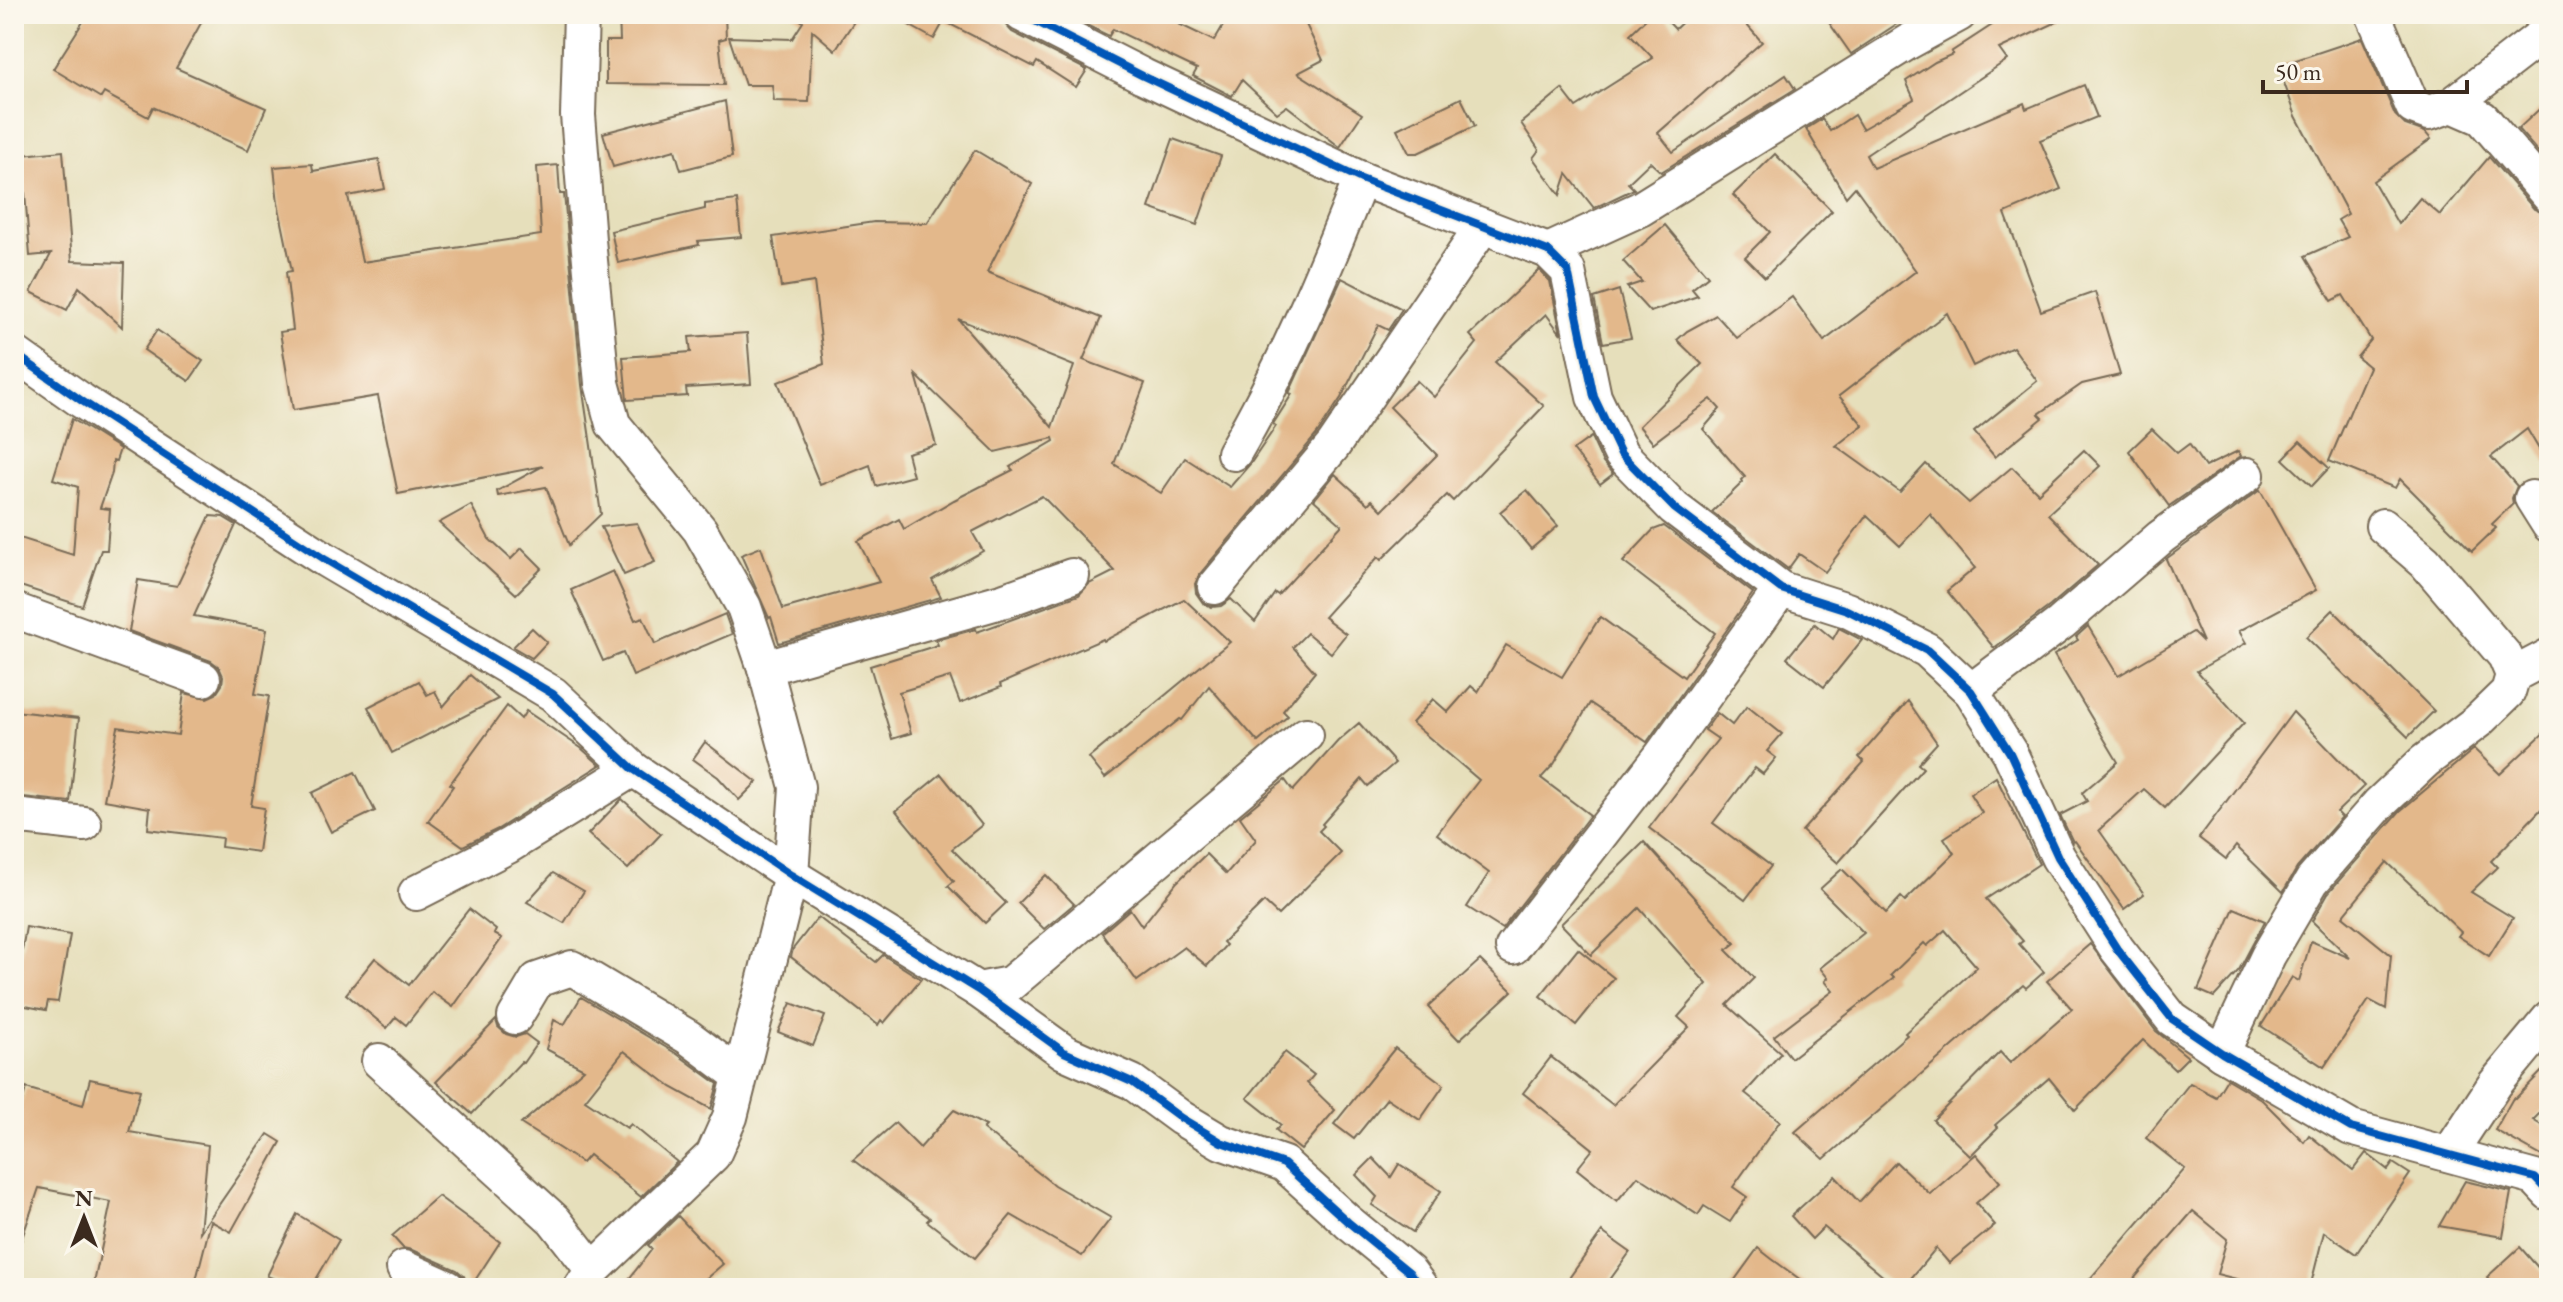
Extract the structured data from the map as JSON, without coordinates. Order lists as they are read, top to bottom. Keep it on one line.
{"scale_bar":"50 m","north":"top"}
